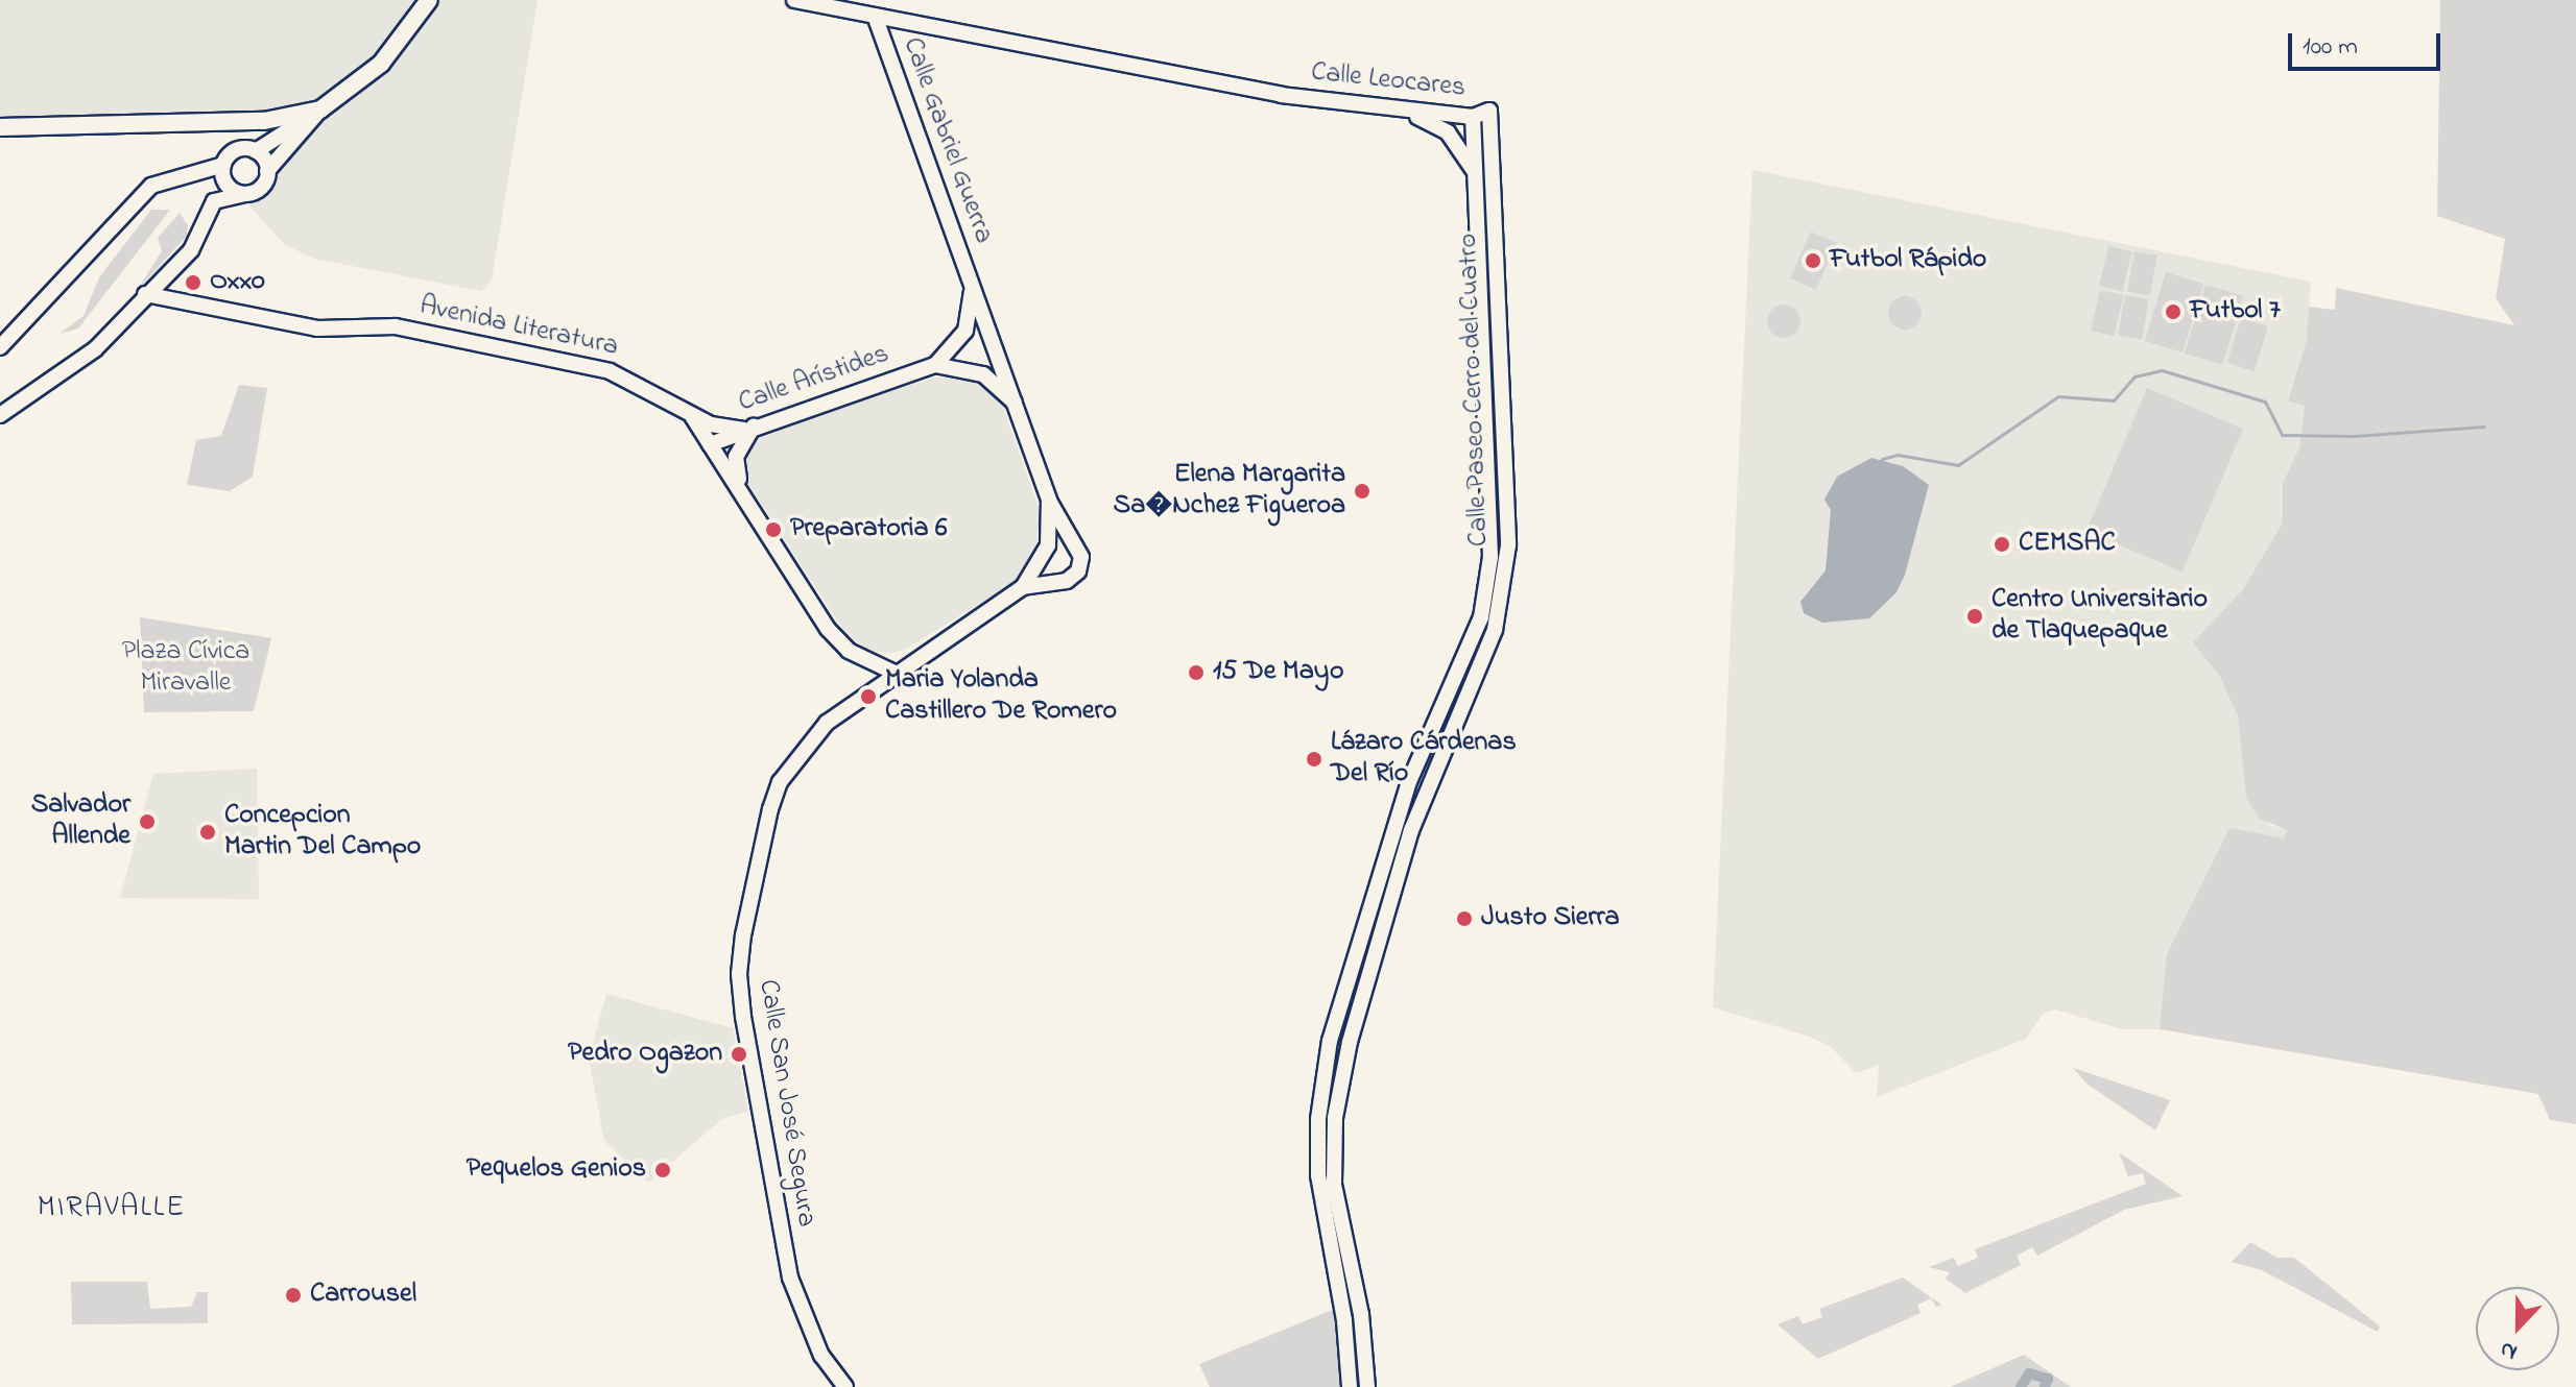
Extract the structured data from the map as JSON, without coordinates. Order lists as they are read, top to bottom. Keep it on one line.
{"streets":{"street":["Calle Leocares","Calle Gabriel Guerra","Avenida Literatura","Calle Arístides","Calle Paseo Cerro del Cuatro","Calle San José Segura"]},"crossings":[["Calle Leocares","Calle Gabriel Guerra"],["Calle Leocares","Calle Paseo Cerro del Cuatro"],["Calle Gabriel Guerra","Calle Arístides"],["Calle Gabriel Guerra","Calle San José Segura"],["Avenida Literatura","Calle Arístides"]],"districts":["MIRAVALLE"],"parks":["Plaza Cívica Miravalle"],"places":["Futbol Rápido","Oxxo","Futbol 7","Elena Margarita Sa�Nchez Figueroa","Preparatoria 6","CEMSAC","Centro Universitario de Tlaquepaque","15 De Mayo","Maria Yolanda Castillero De Romero","Lázaro Cárdenas Del Río","Salvador Allende","Concepcion Martin Del Campo","Justo Sierra","Pedro Ogazon","Pequelos Genios","Carrousel"],"scale_bar":"100 m","north":"bottom"}
